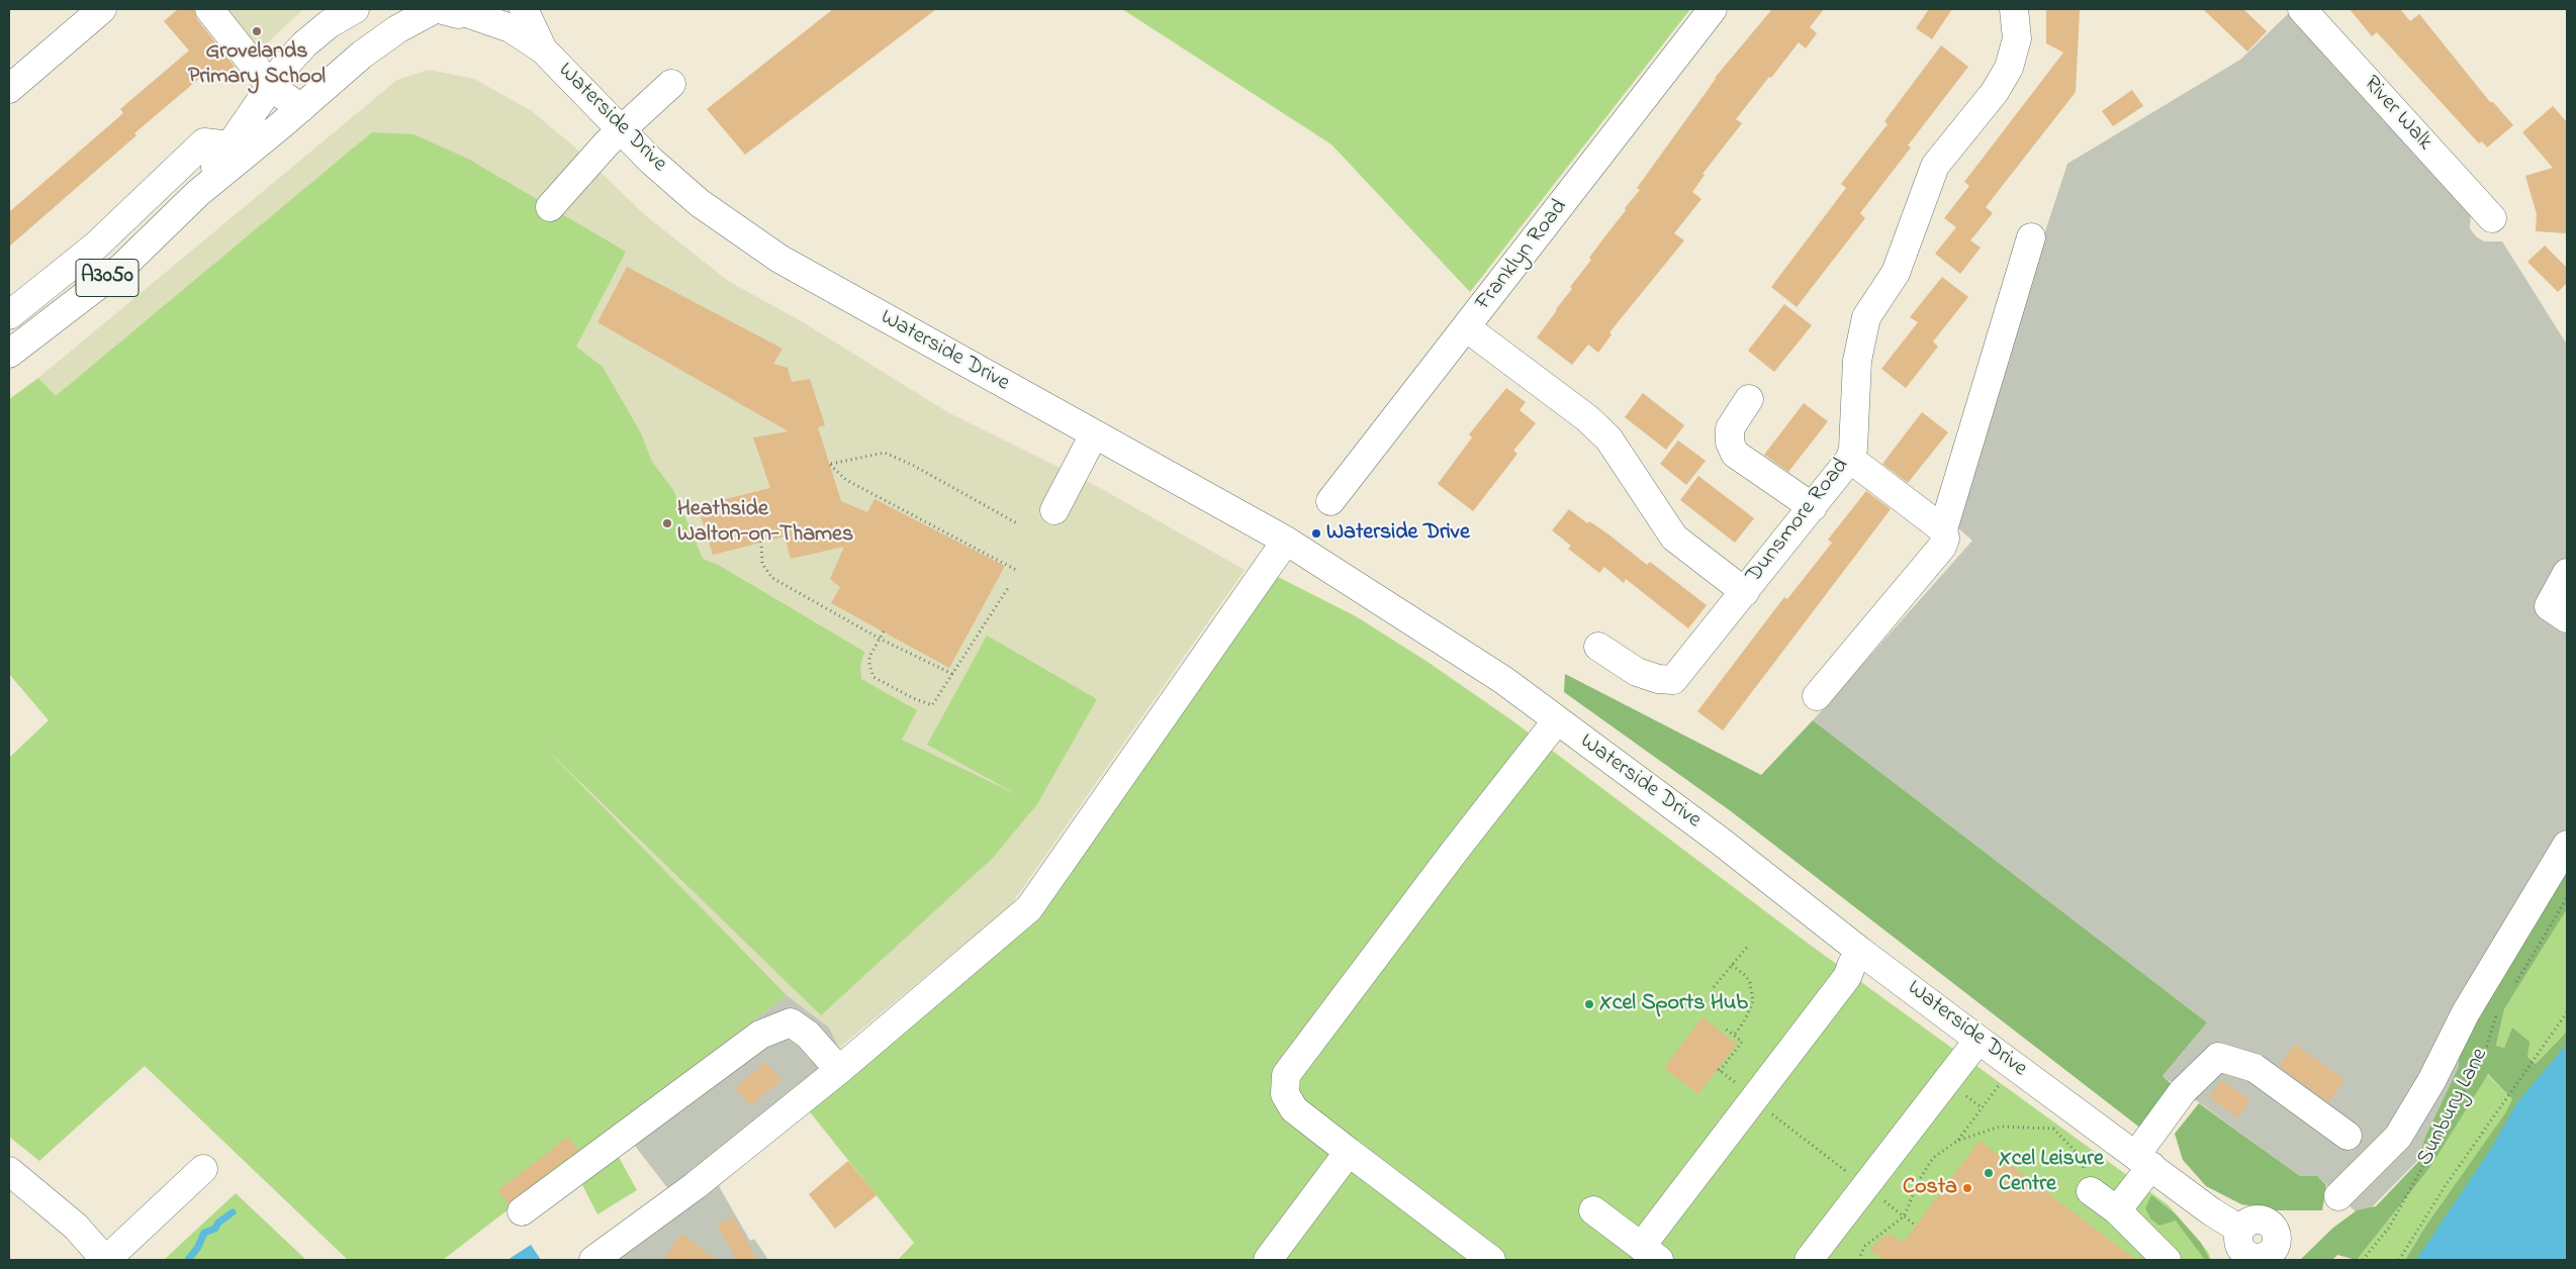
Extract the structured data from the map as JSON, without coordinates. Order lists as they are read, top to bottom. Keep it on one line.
{"streets":{"street":["River Walk","Waterside Drive","Franklyn Road","A3050","Dunsmore Road"],"path":["Sunbury Lane"]},"crossings":[["Waterside Drive","A3050"],["Franklyn Road","Dunsmore Road"]],"places":["Grovelands Primary School","Heathside Walton-on-Thames","Waterside Drive","Xcel Sports Hub","Xcel Leisure Centre","Costa"]}
